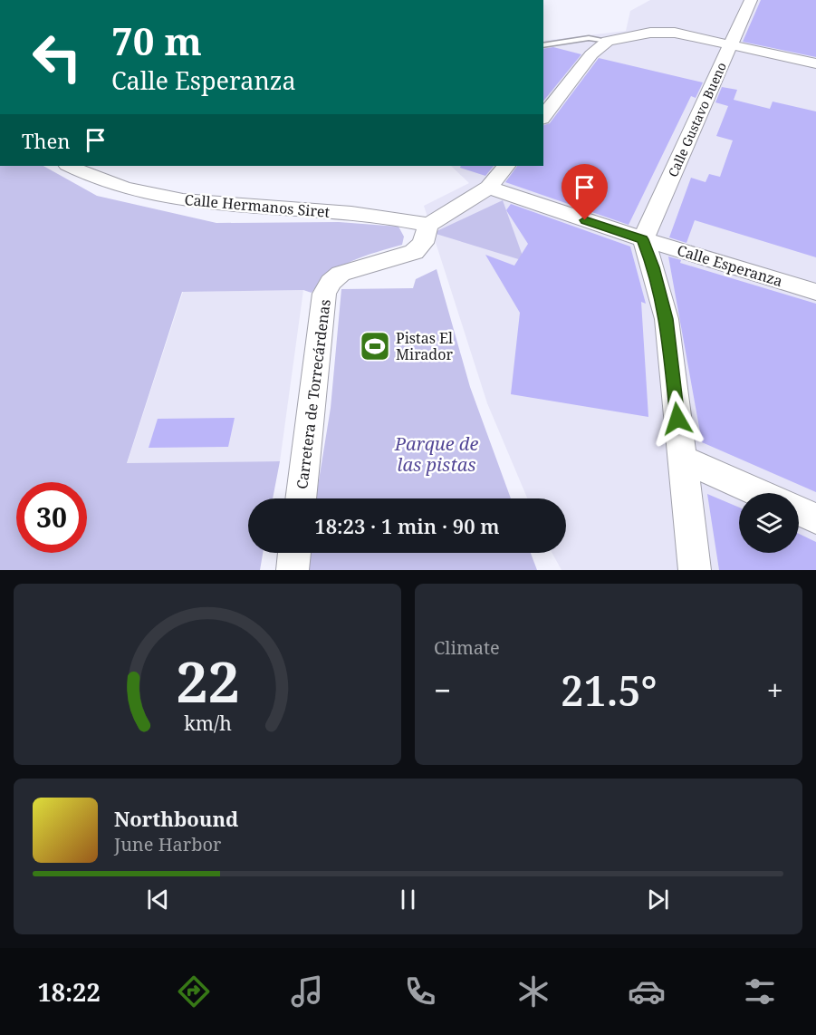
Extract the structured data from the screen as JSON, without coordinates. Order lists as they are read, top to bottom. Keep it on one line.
{"streets":{"street":["Calle Gustavo Bueno","Calle Hermanos Siret","Calle Esperanza","Carretera de Torrecárdenas"]},"crossings":[["Calle Gustavo Bueno","Calle Esperanza"],["Calle Hermanos Siret","Carretera de Torrecárdenas"]],"parks":["Parque de las pistas"],"places":{"sports":["Pistas El Mirador"]},"page":{"turn":["70 m","Calle Esperanza"],"then":"Then","limit":"30","trip":"18:23 · 1 min · 90 m","tile":"Climate","heat":["−","21.5°","+"],"song":["Northbound","June Harbor"],"tabs":"18:22","gauge":["22","km/h"]}}
